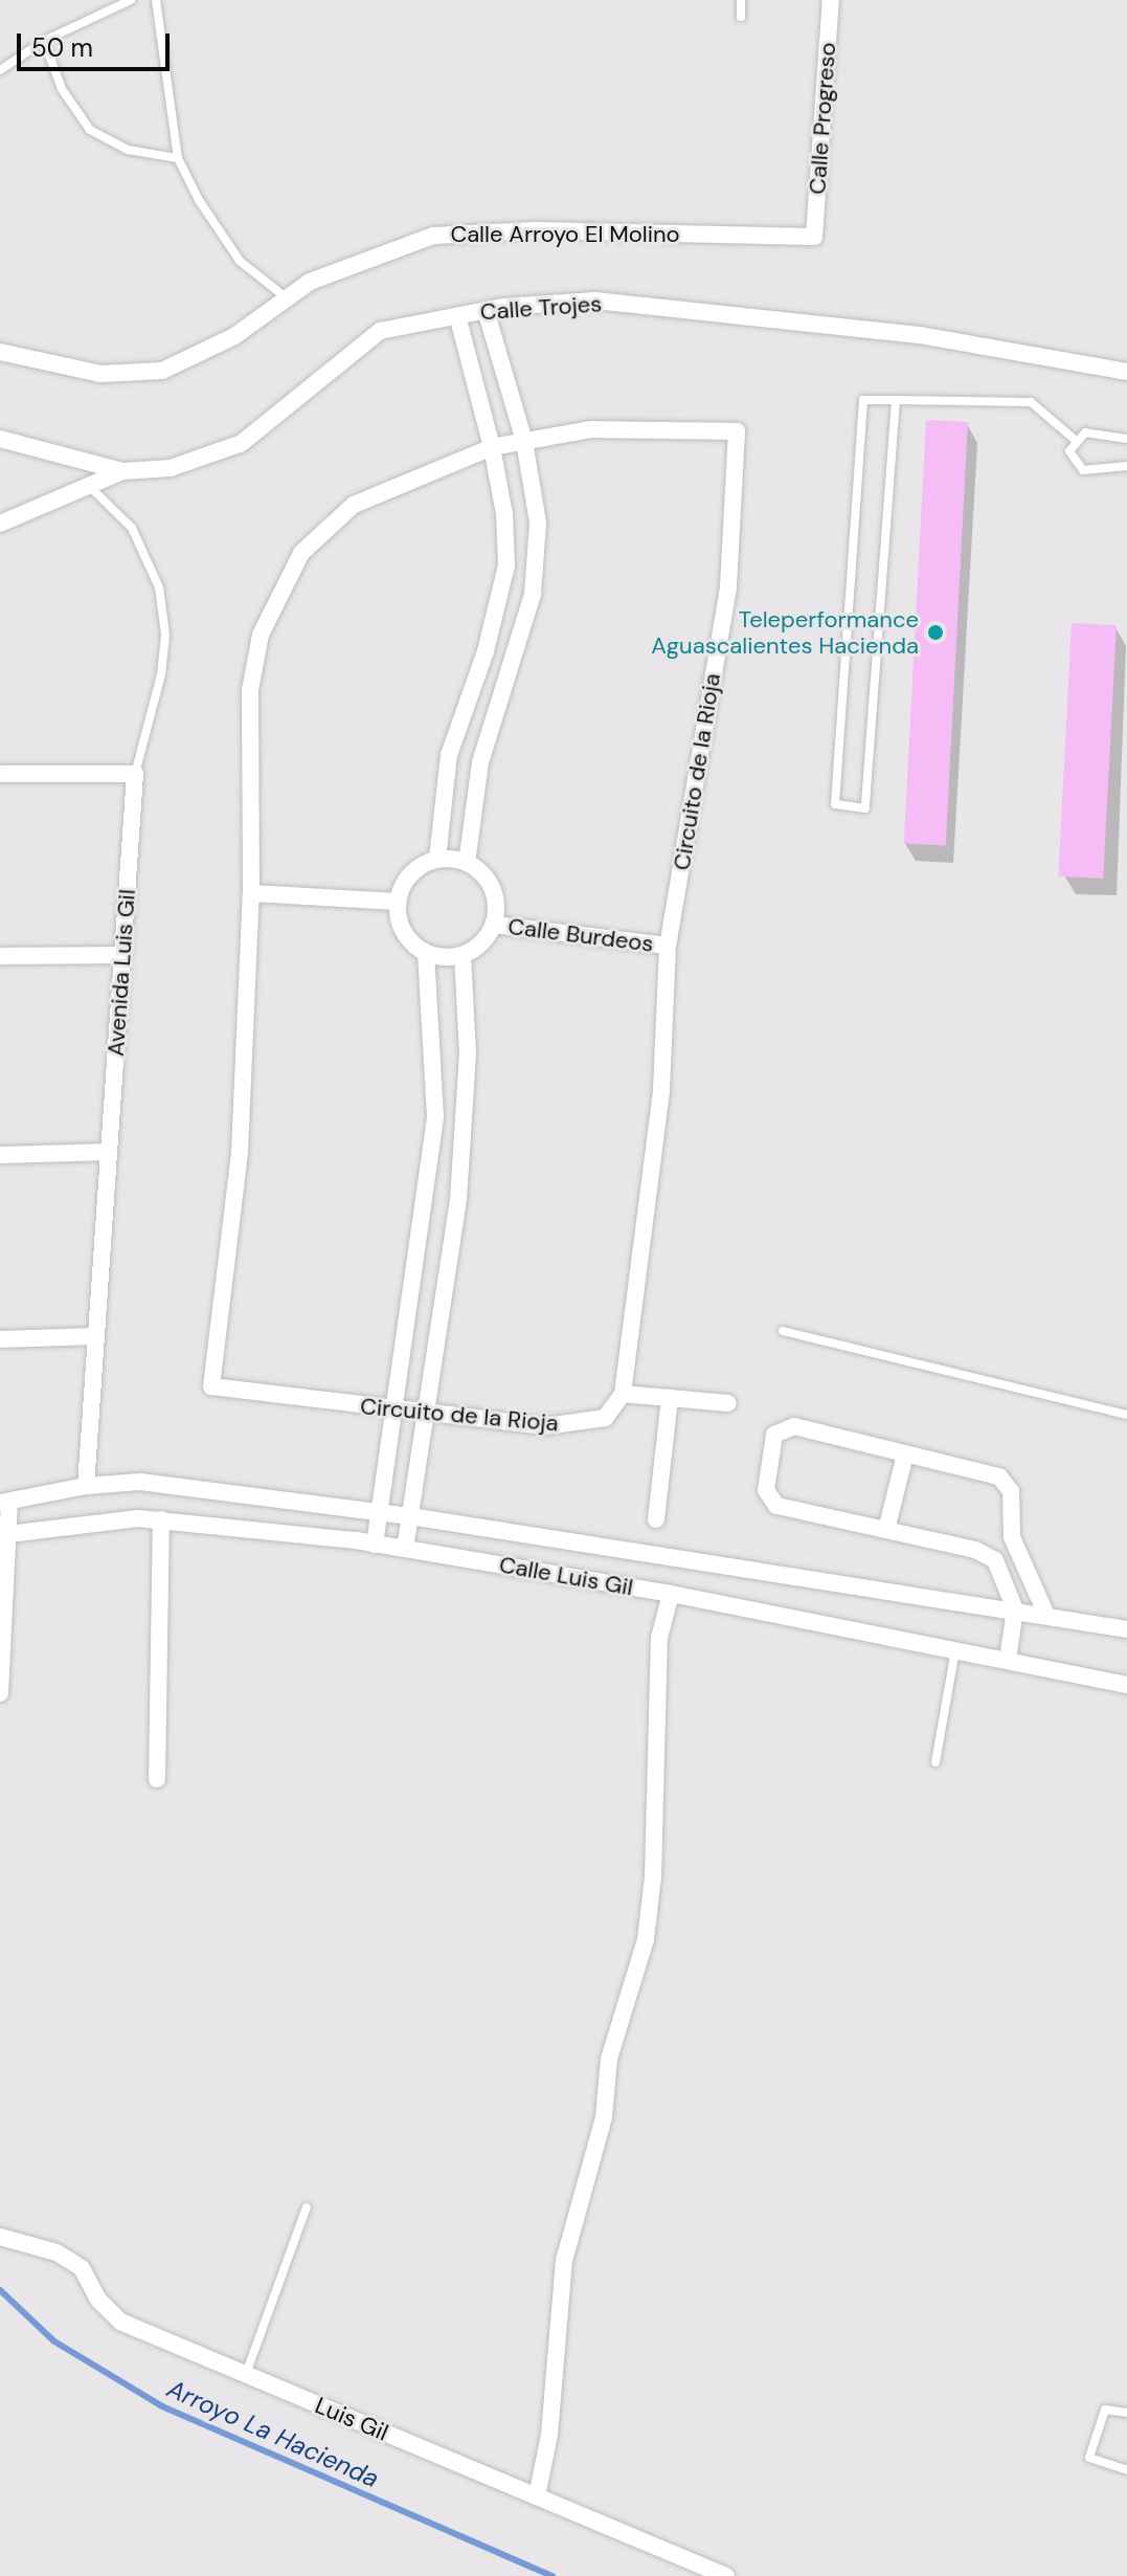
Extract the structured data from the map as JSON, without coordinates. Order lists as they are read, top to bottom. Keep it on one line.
{"streets":{"street":["Calle Progreso","Calle Arroyo El Molino","Calle Trojes","Circuito de la Rioja","Calle Burdeos","Avenida Luis Gil","Calle Luis Gil","Luis Gil"]},"crossings":[["Calle Progreso","Calle Arroyo El Molino"],["Circuito de la Rioja","Calle Burdeos"],["Avenida Luis Gil","Calle Luis Gil"]],"water":["Arroyo La Hacienda"],"places":["Teleperformance Aguascalientes Hacienda"],"scale_bar":"50 m"}
